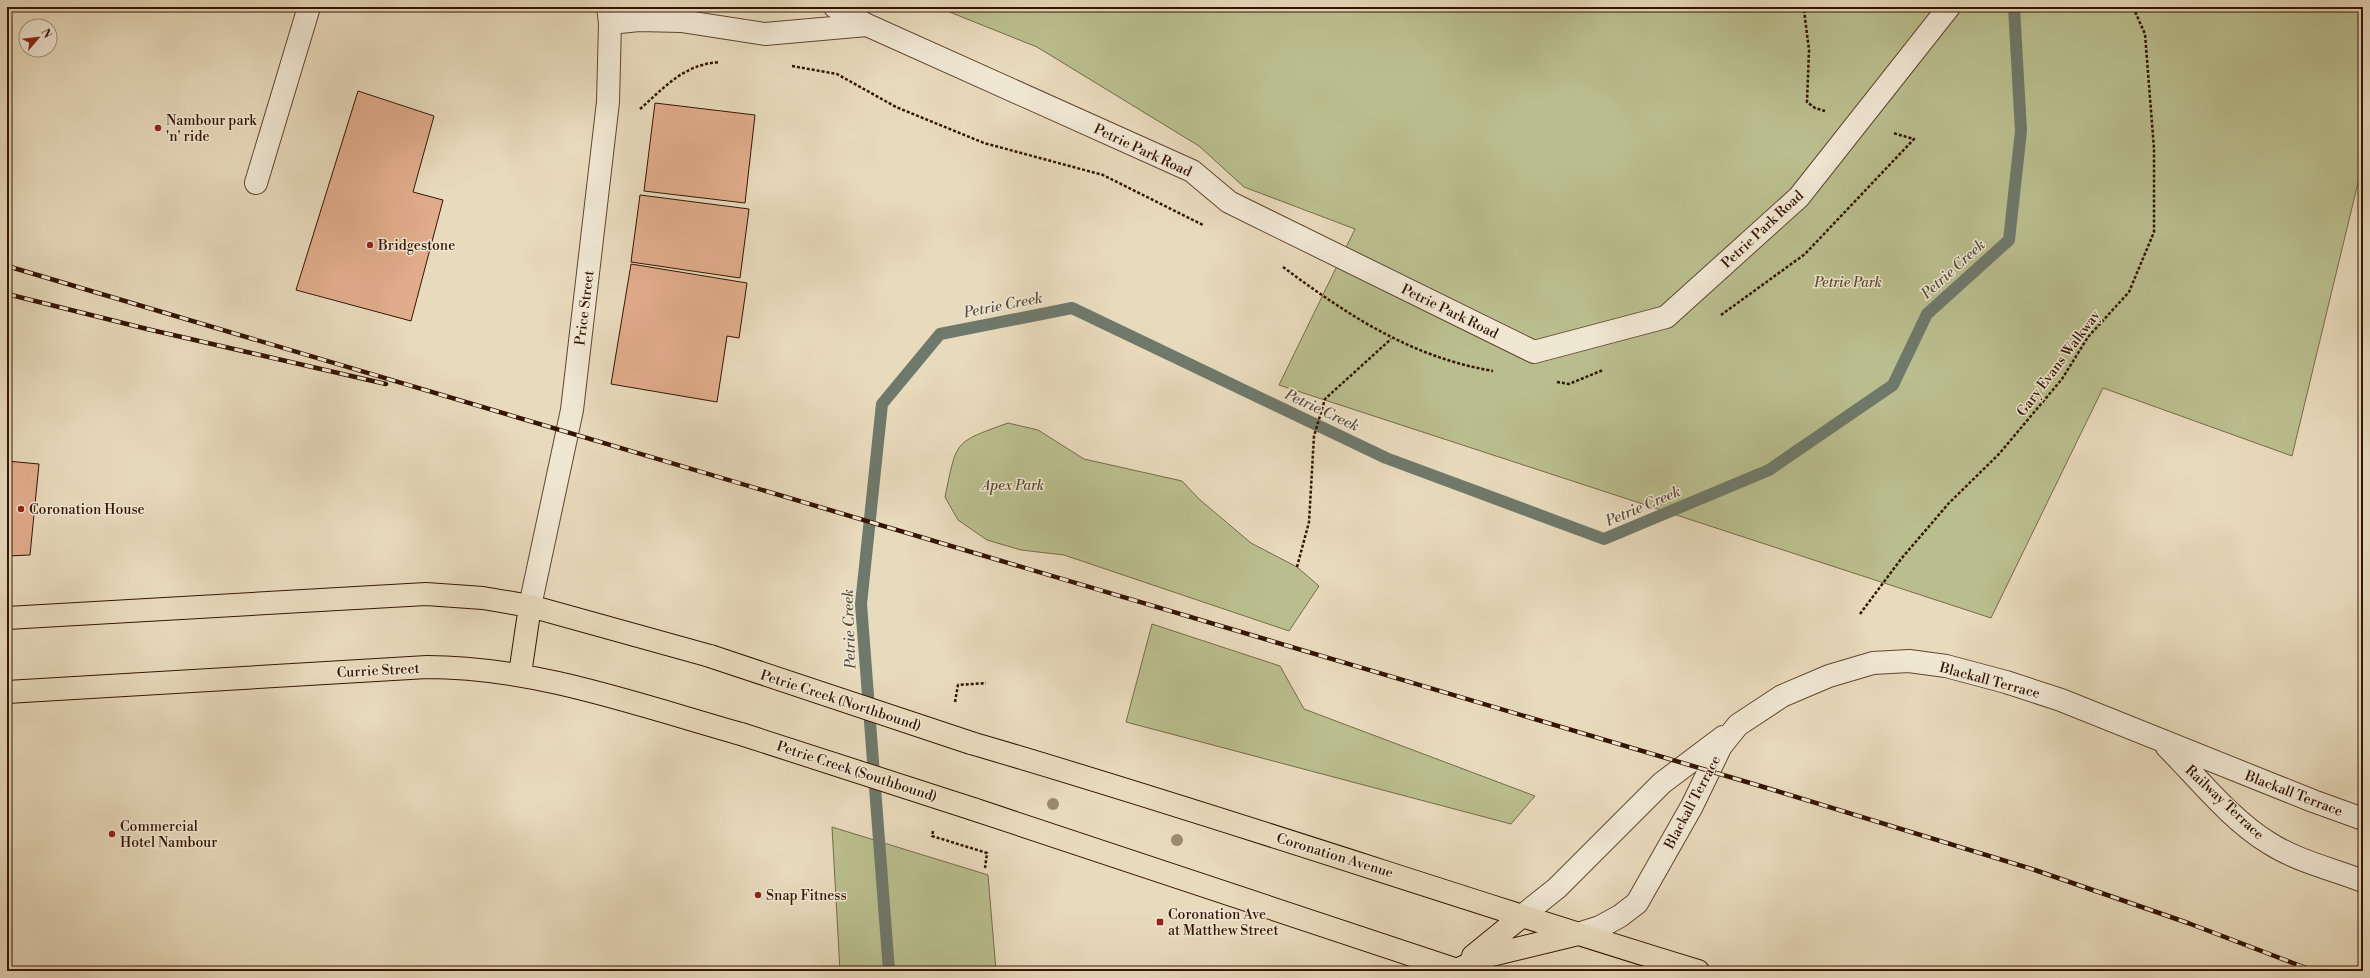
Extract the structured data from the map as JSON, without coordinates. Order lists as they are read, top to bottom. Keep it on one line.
{"streets":{"main road":["Currie Street","Petrie Creek (Northbound)","Petrie Creek (Southbound)","Coronation Avenue"],"street":["Petrie Park Road","Price Street","Blackall Terrace","Railway Terrace"],"path":["Gary Evans Walkway"]},"crossings":[["Petrie Park Road","Price Street"],["Price Street","Petrie Creek (Northbound)"],["Currie Street","Petrie Creek (Southbound)"],["Blackall Terrace","Railway Terrace"],["Blackall Terrace","Coronation Avenue"],["Petrie Creek (Northbound)","Coronation Avenue"]],"water":["Petrie Creek"],"parks":["Petrie Park","Apex Park"],"places":{"other":["Nambour park 'n' ride","Bridgestone","Coronation House","Commercial Hotel Nambour","Snap Fitness"],"transit":["Coronation Ave at Matthew Street"]},"north":"top right"}
